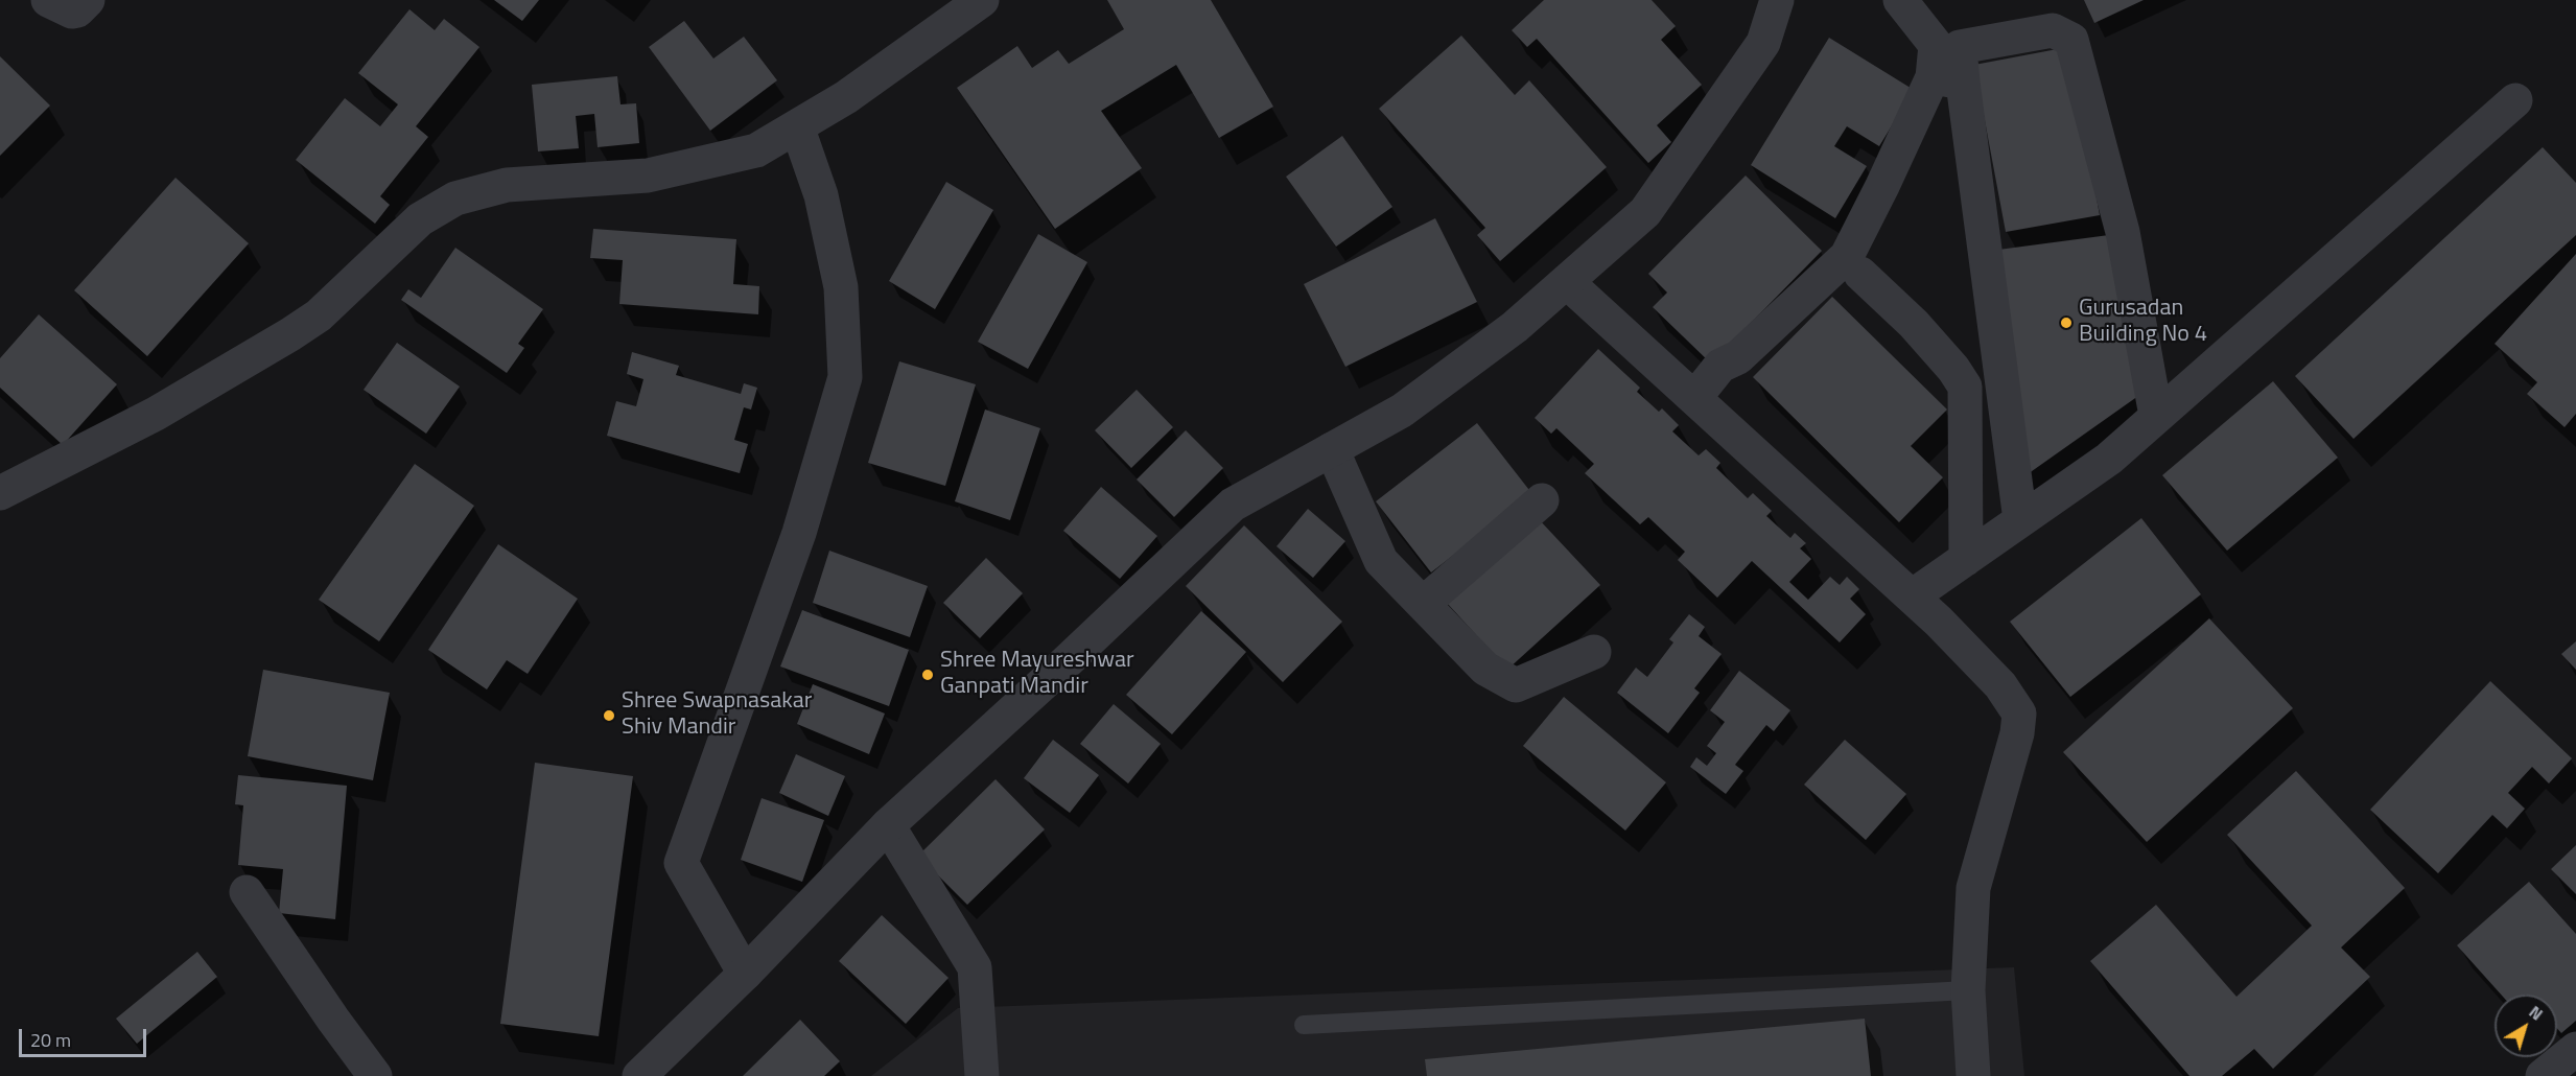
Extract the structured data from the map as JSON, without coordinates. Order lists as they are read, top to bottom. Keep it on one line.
{"places":["Gurusadan Building No 4","Shree Mayureshwar Ganpati Mandir","Shree Swapnasakar Shiv Mandir"],"scale_bar":"20 m","north":"top right"}
